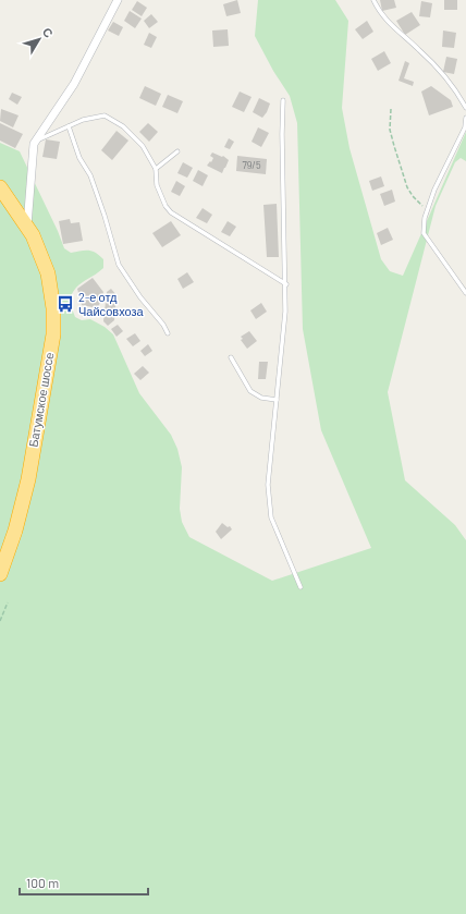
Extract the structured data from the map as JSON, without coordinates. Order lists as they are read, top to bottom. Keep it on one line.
{"streets":{"highway":["Батумское шоссе"]},"places":{"bus stop":["2-е отд Чайсовхоза"]},"house_numbers":["79/5"],"scale_bar":"100 m","north":"top right"}
